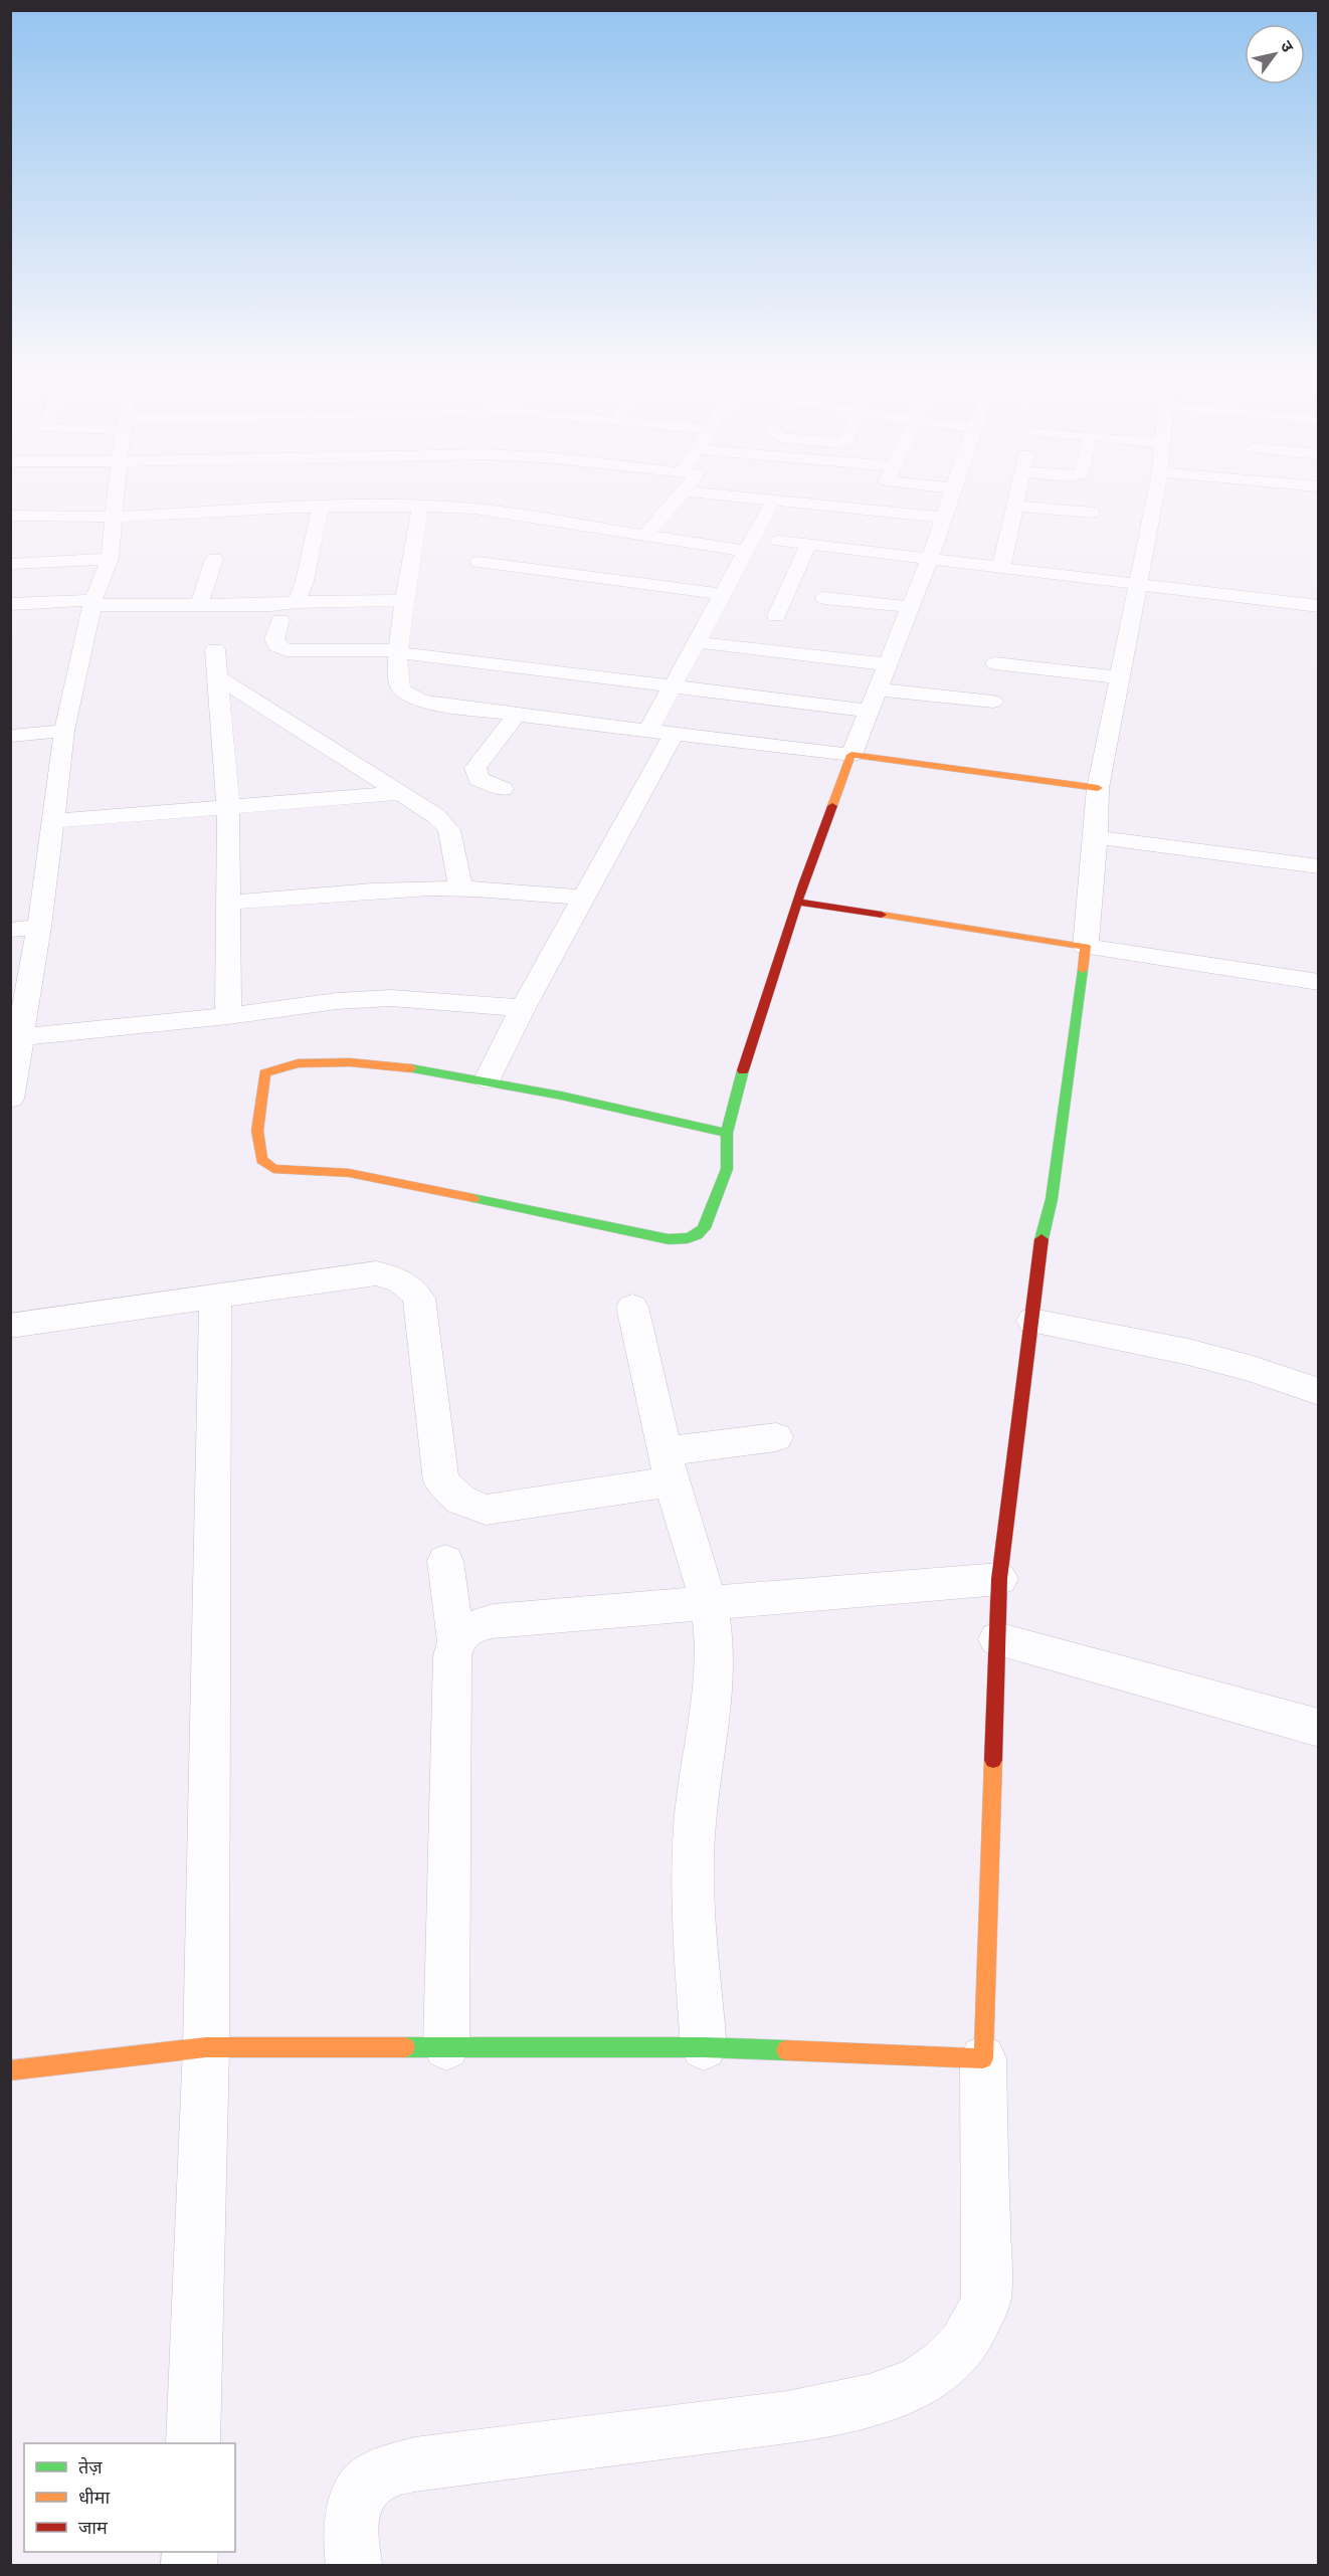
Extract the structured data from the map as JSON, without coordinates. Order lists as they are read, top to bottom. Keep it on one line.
{"legend":["तेज़","धीमा","जाम"],"north":"top right"}
